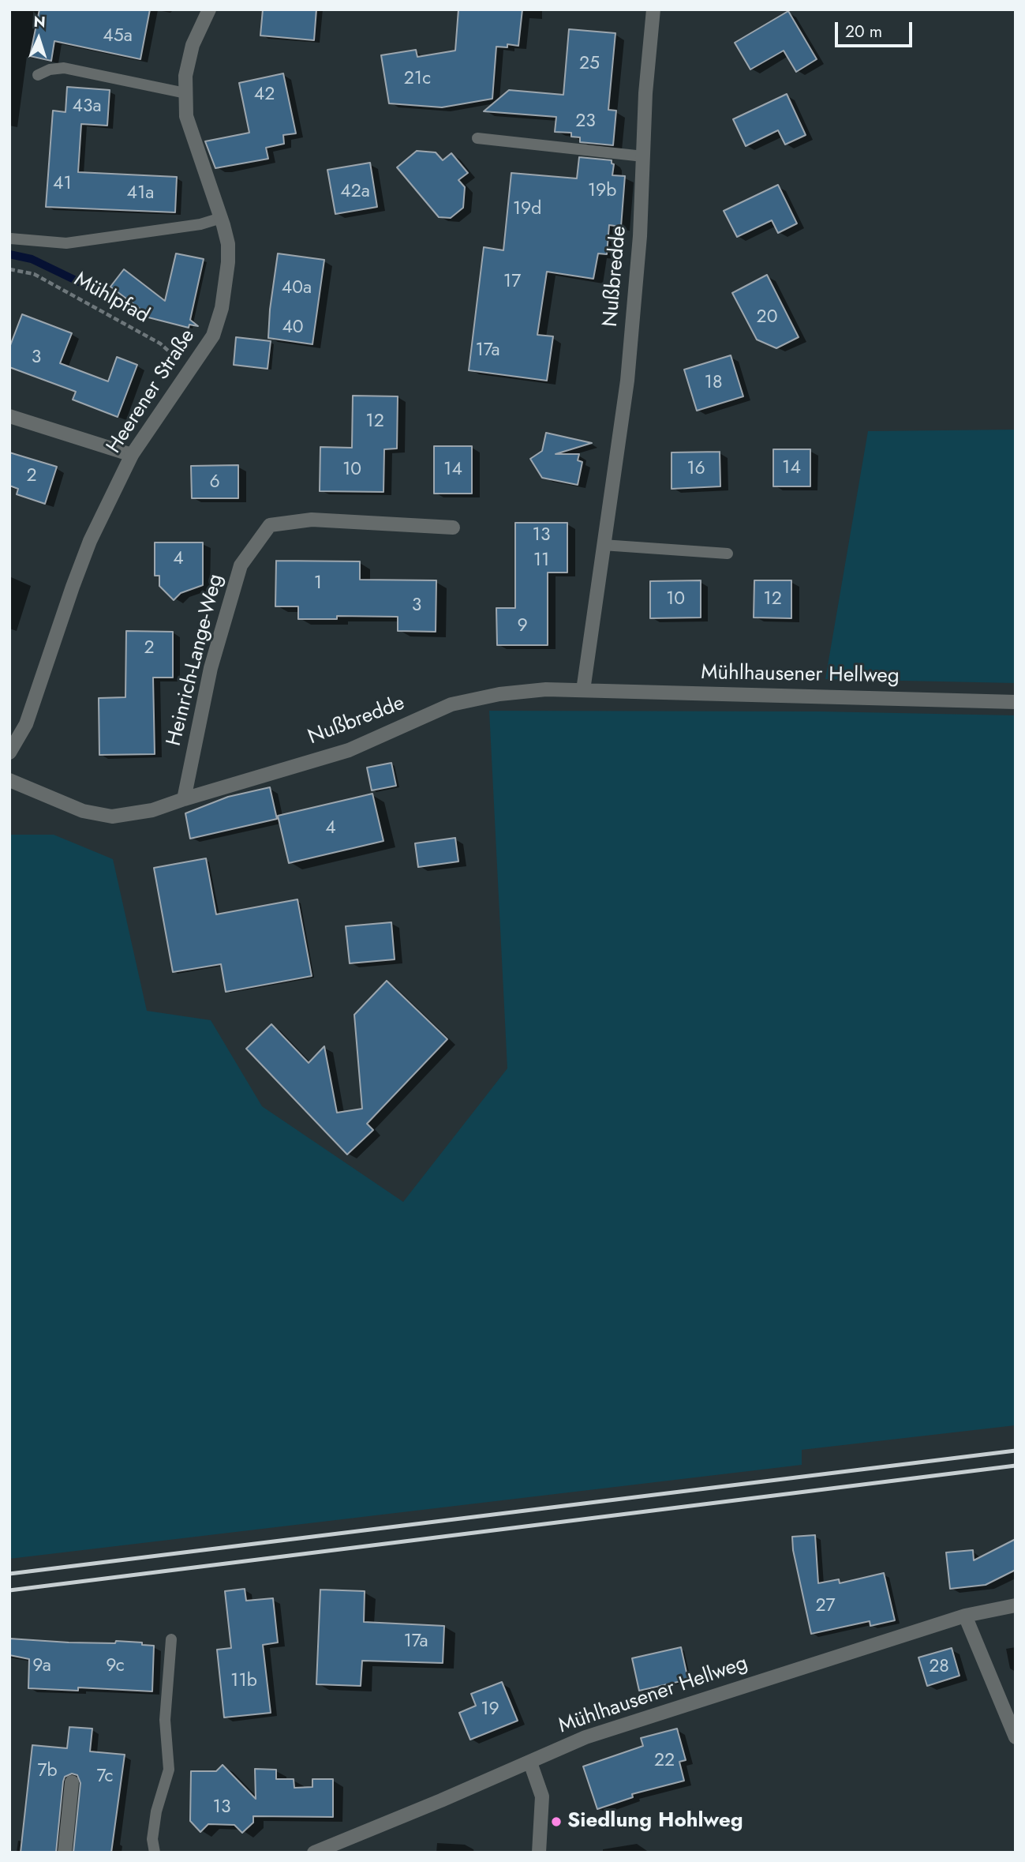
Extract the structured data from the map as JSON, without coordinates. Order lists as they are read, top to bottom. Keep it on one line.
{"streets":{"street":["Nußbredde","Heerener Straße","Heinrich-Lange-Weg","Mühlhausener Hellweg"],"path":["Mühlpfad"]},"crossings":[["Nußbredde","Heinrich-Lange-Weg"],["Nußbredde","Mühlhausener Hellweg"],["Mühlpfad","Heerener Straße"]],"places":["Siedlung Hohlweg"],"house_numbers":["45a","25","21c","42","43a","23","41","19b","42a","41a","19d","17","40a","20","40","17a","3","18","12","14","16","10","14","2","6","13","4","11","1","10","12","3","9","2","4","27","17a","9a","9c","28","11b","19","22","7b","7c","13"],"scale_bar":"20 m","north":"top"}
